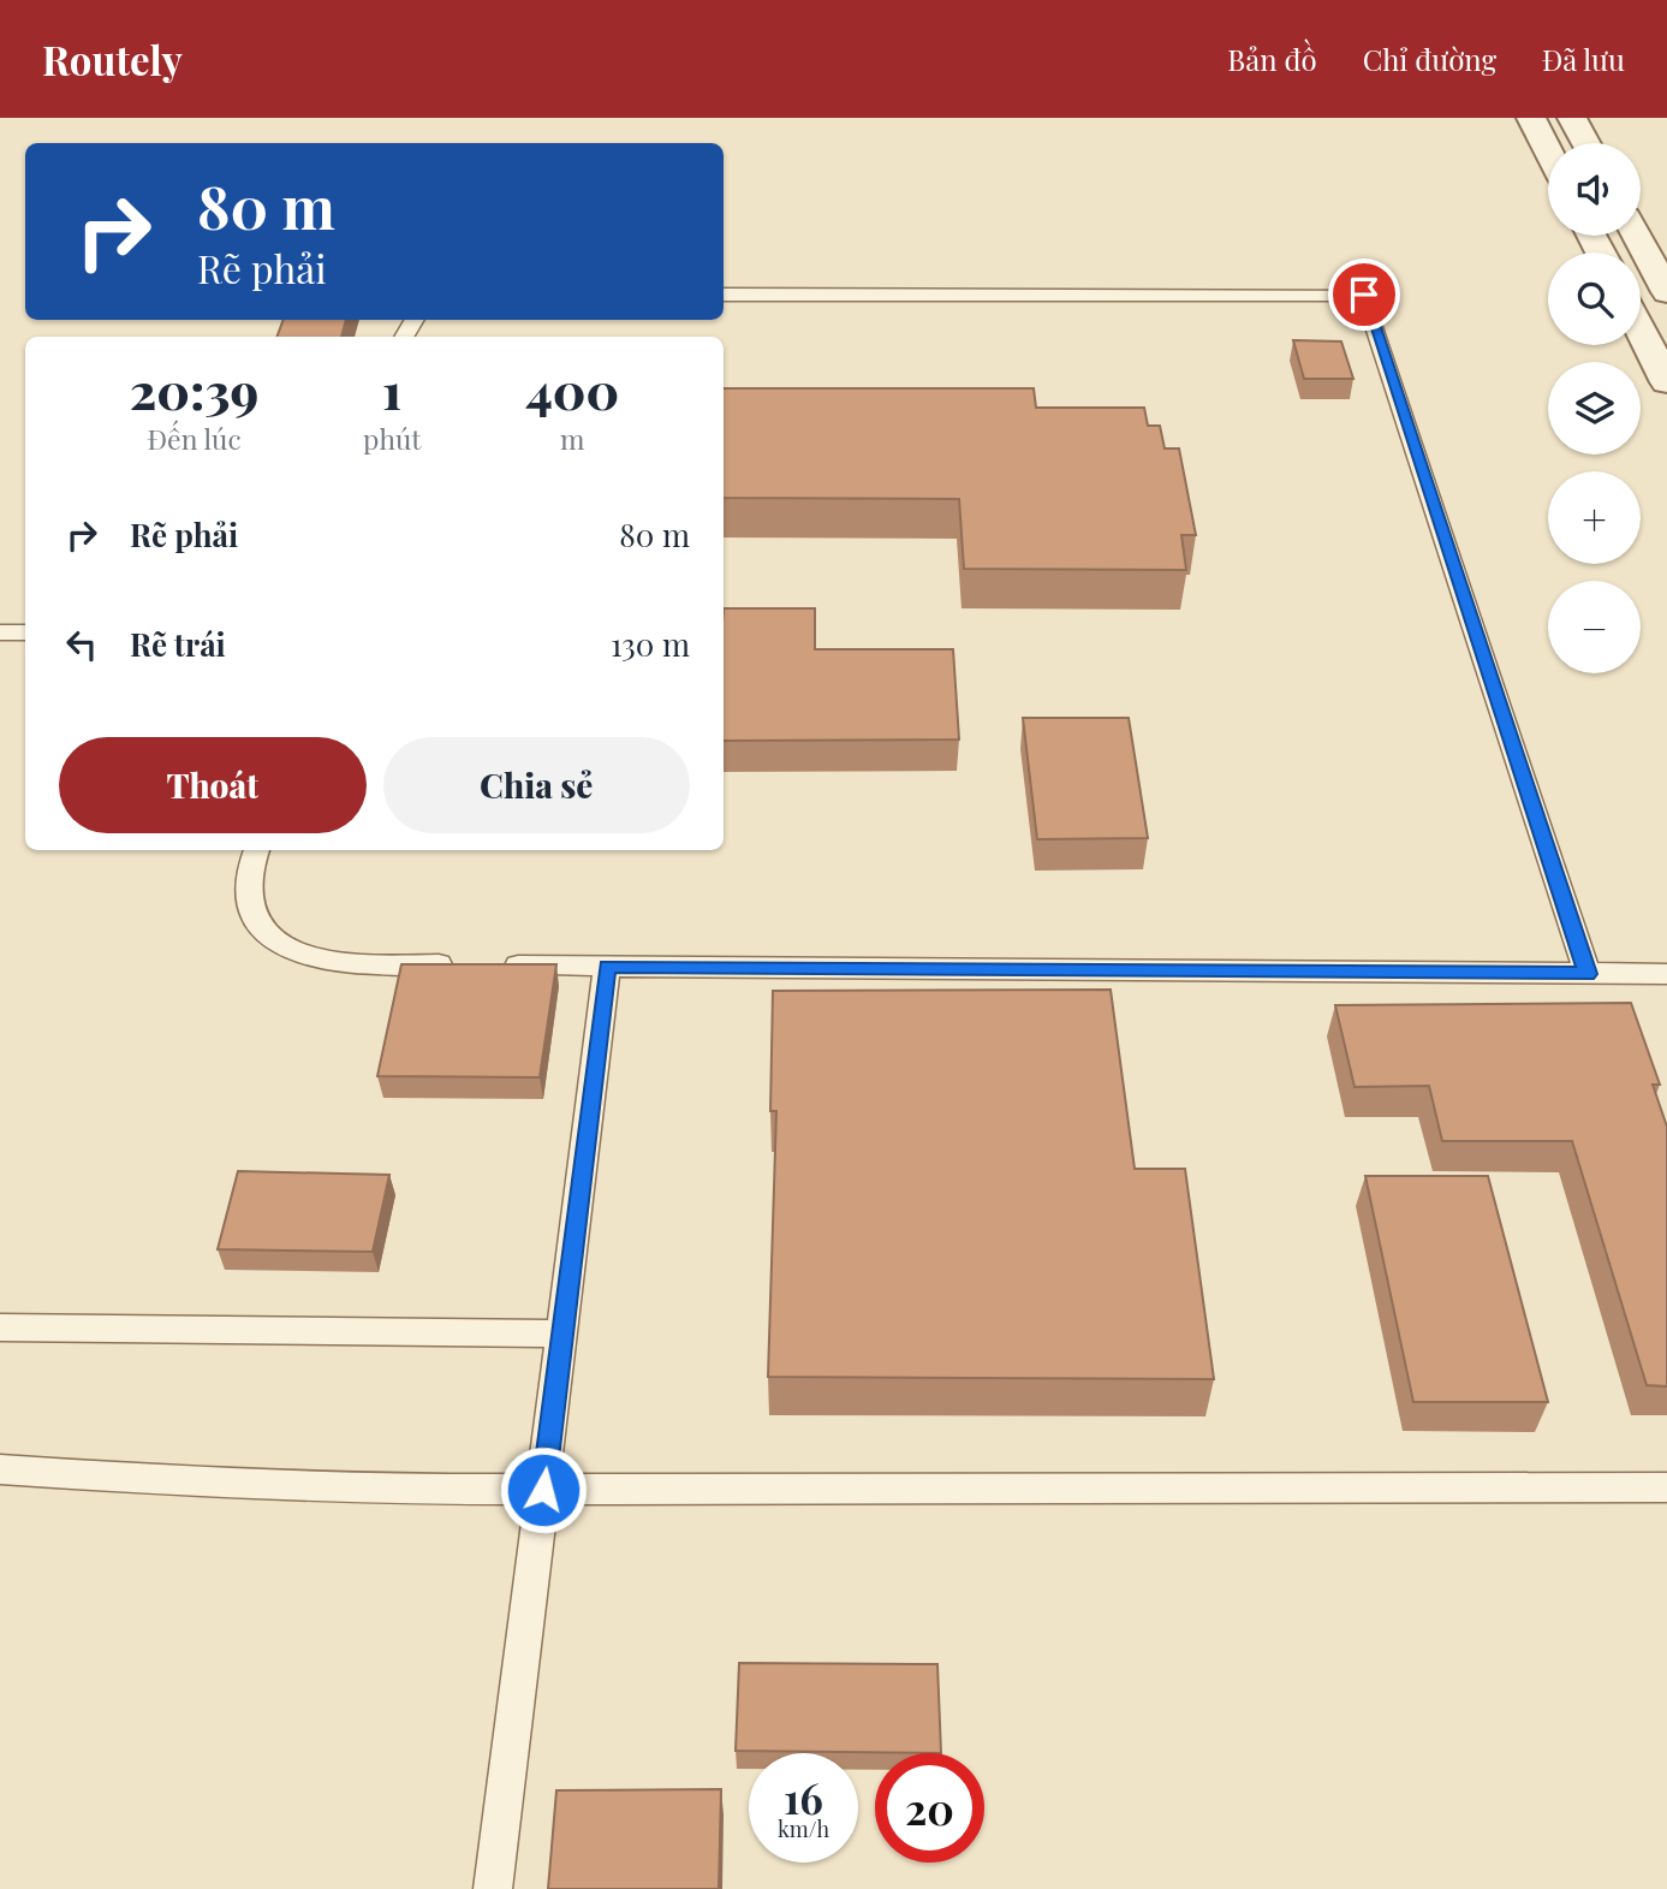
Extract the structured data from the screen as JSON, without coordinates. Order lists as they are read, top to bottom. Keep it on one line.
{"page":{"header":"Routely","nav":["Bản đồ","Chỉ đường","Đã lưu"],"map_buttons":["+","−"],"turn":["80 m","Rẽ phải"],"eta":["20:39","Đến lúc","1","phút","400","m"],"list":[{"name":"Rẽ phải","value":"80 m"},{"name":"Rẽ trái","value":"130 m"}],"buttons":["Thoát","Chia sẻ"],"speed":"16 km/h","limit":"20"}}
